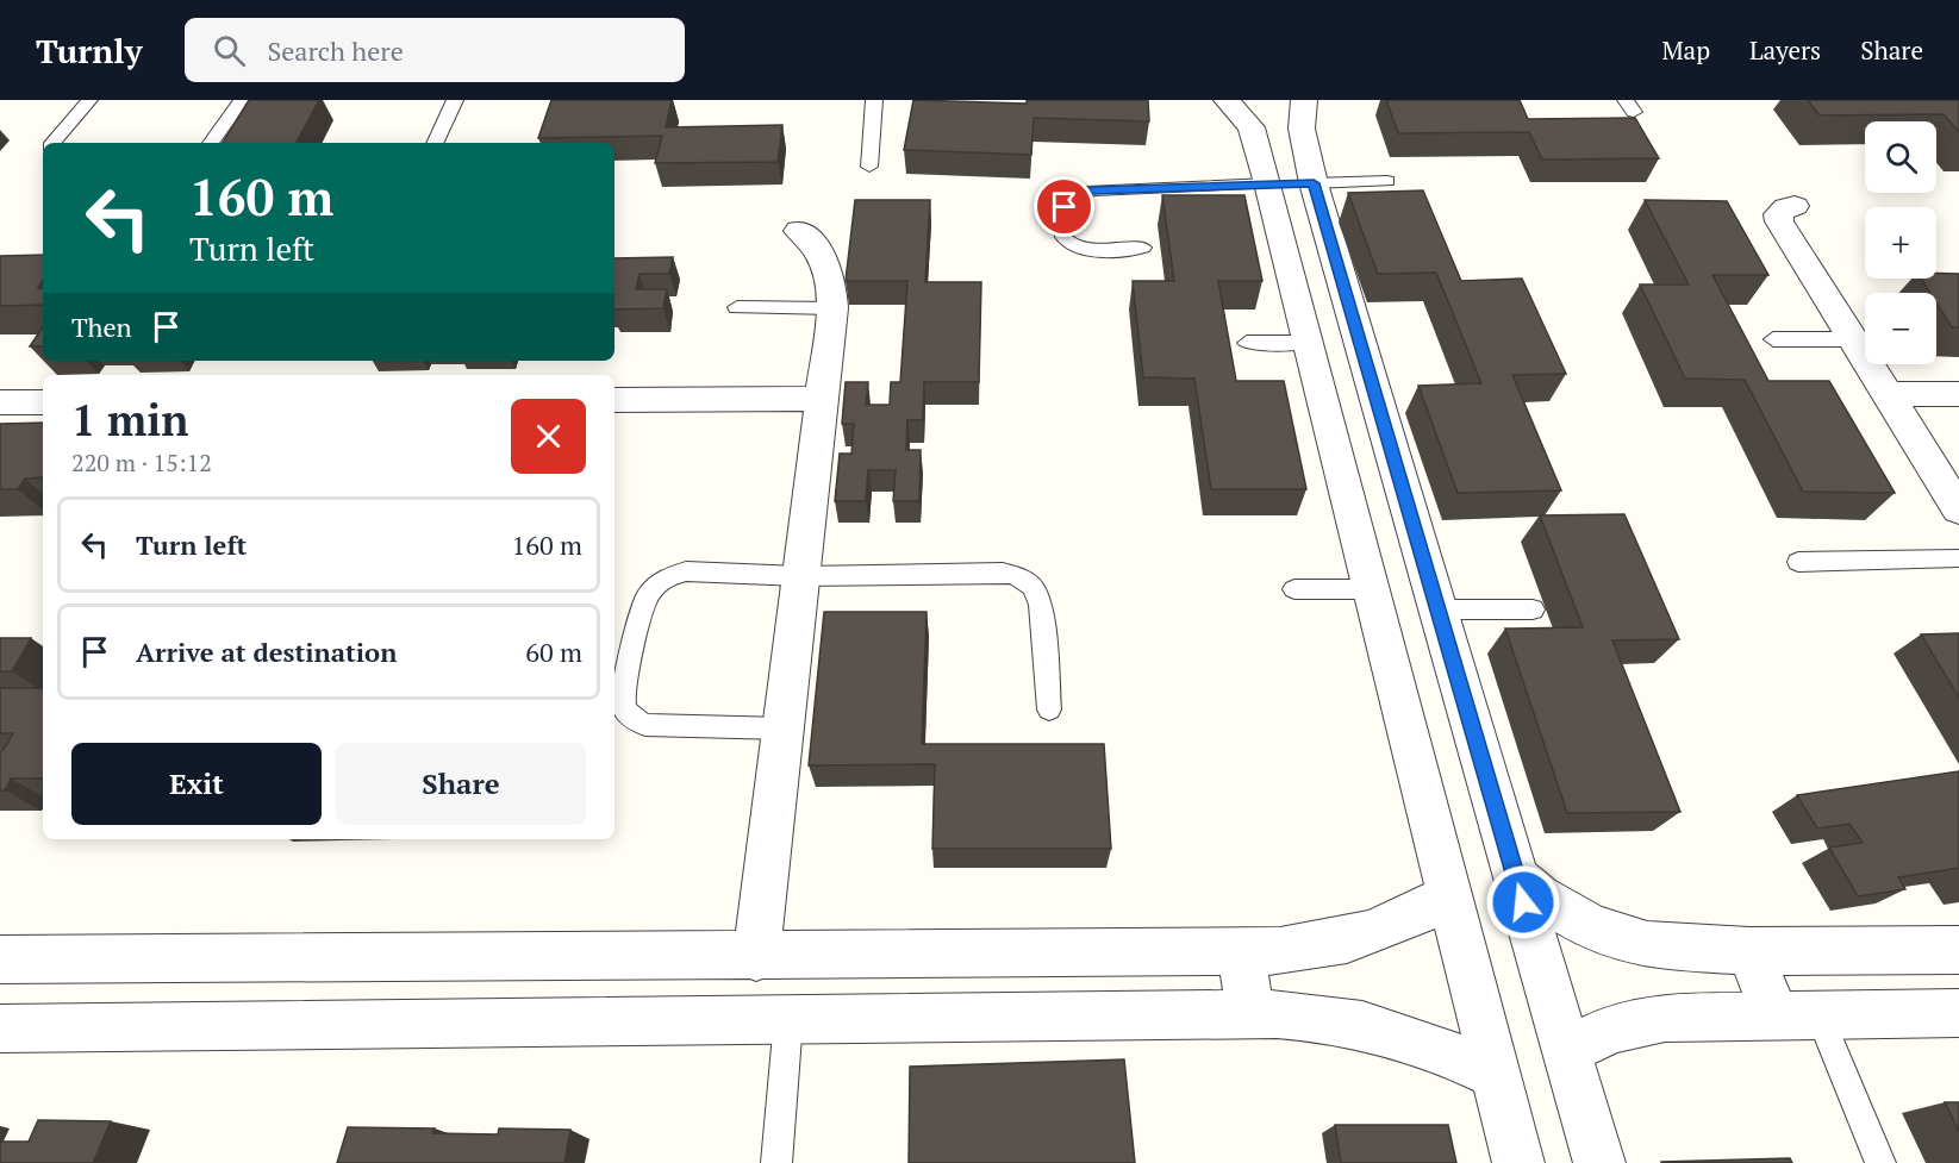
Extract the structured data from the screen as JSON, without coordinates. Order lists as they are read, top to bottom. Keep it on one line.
{"page":{"header":"Turnly","search":"Search here","nav":["Map","Layers","Share"],"map_buttons":["+","−"],"turn":["160 m","Turn left"],"then":"Then","heading":["1 min","220 m · 15:12"],"list":[{"name":"Turn left","value":"160 m"},{"name":"Arrive at destination","value":"60 m"}],"buttons":["Exit","Share"]}}
